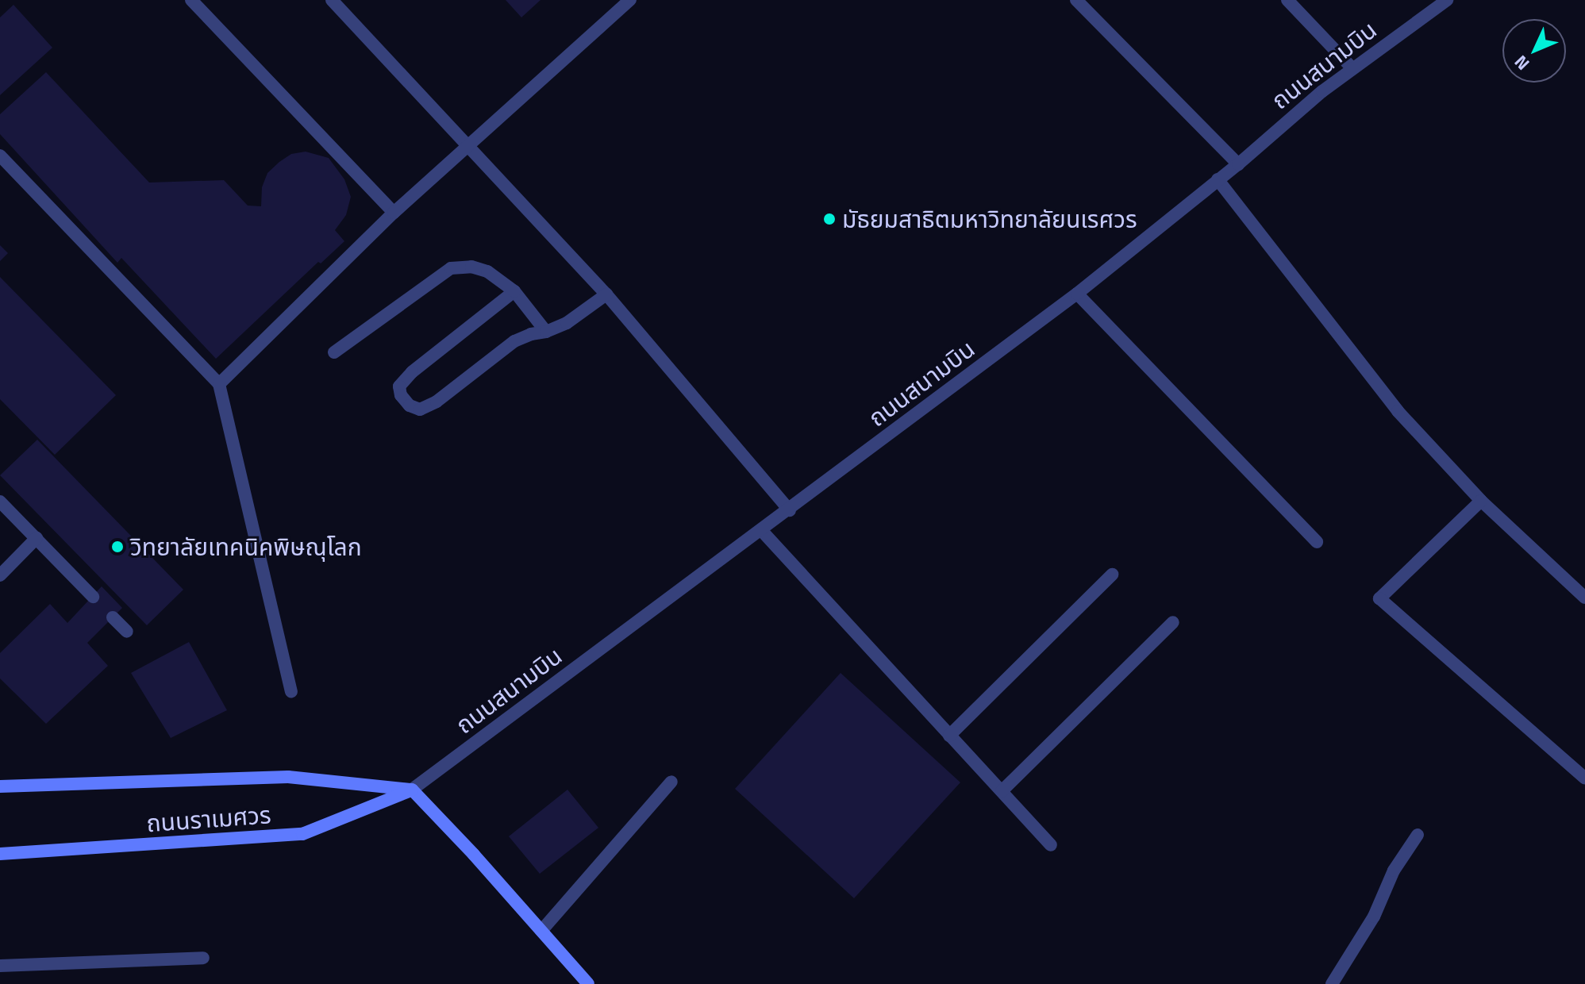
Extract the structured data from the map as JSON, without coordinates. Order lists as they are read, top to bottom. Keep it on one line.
{"streets":{"main road":["ถนนราเมศวร"],"street":["ถนนสนามบิน"]},"crossings":[["ถนนสนามบิน","ถนนราเมศวร"]],"places":["มัธยมสาธิตมหาวิทยาลัยนเรศวร","วิทยาลัยเทคนิคพิษณุโลก"],"north":"bottom left"}
